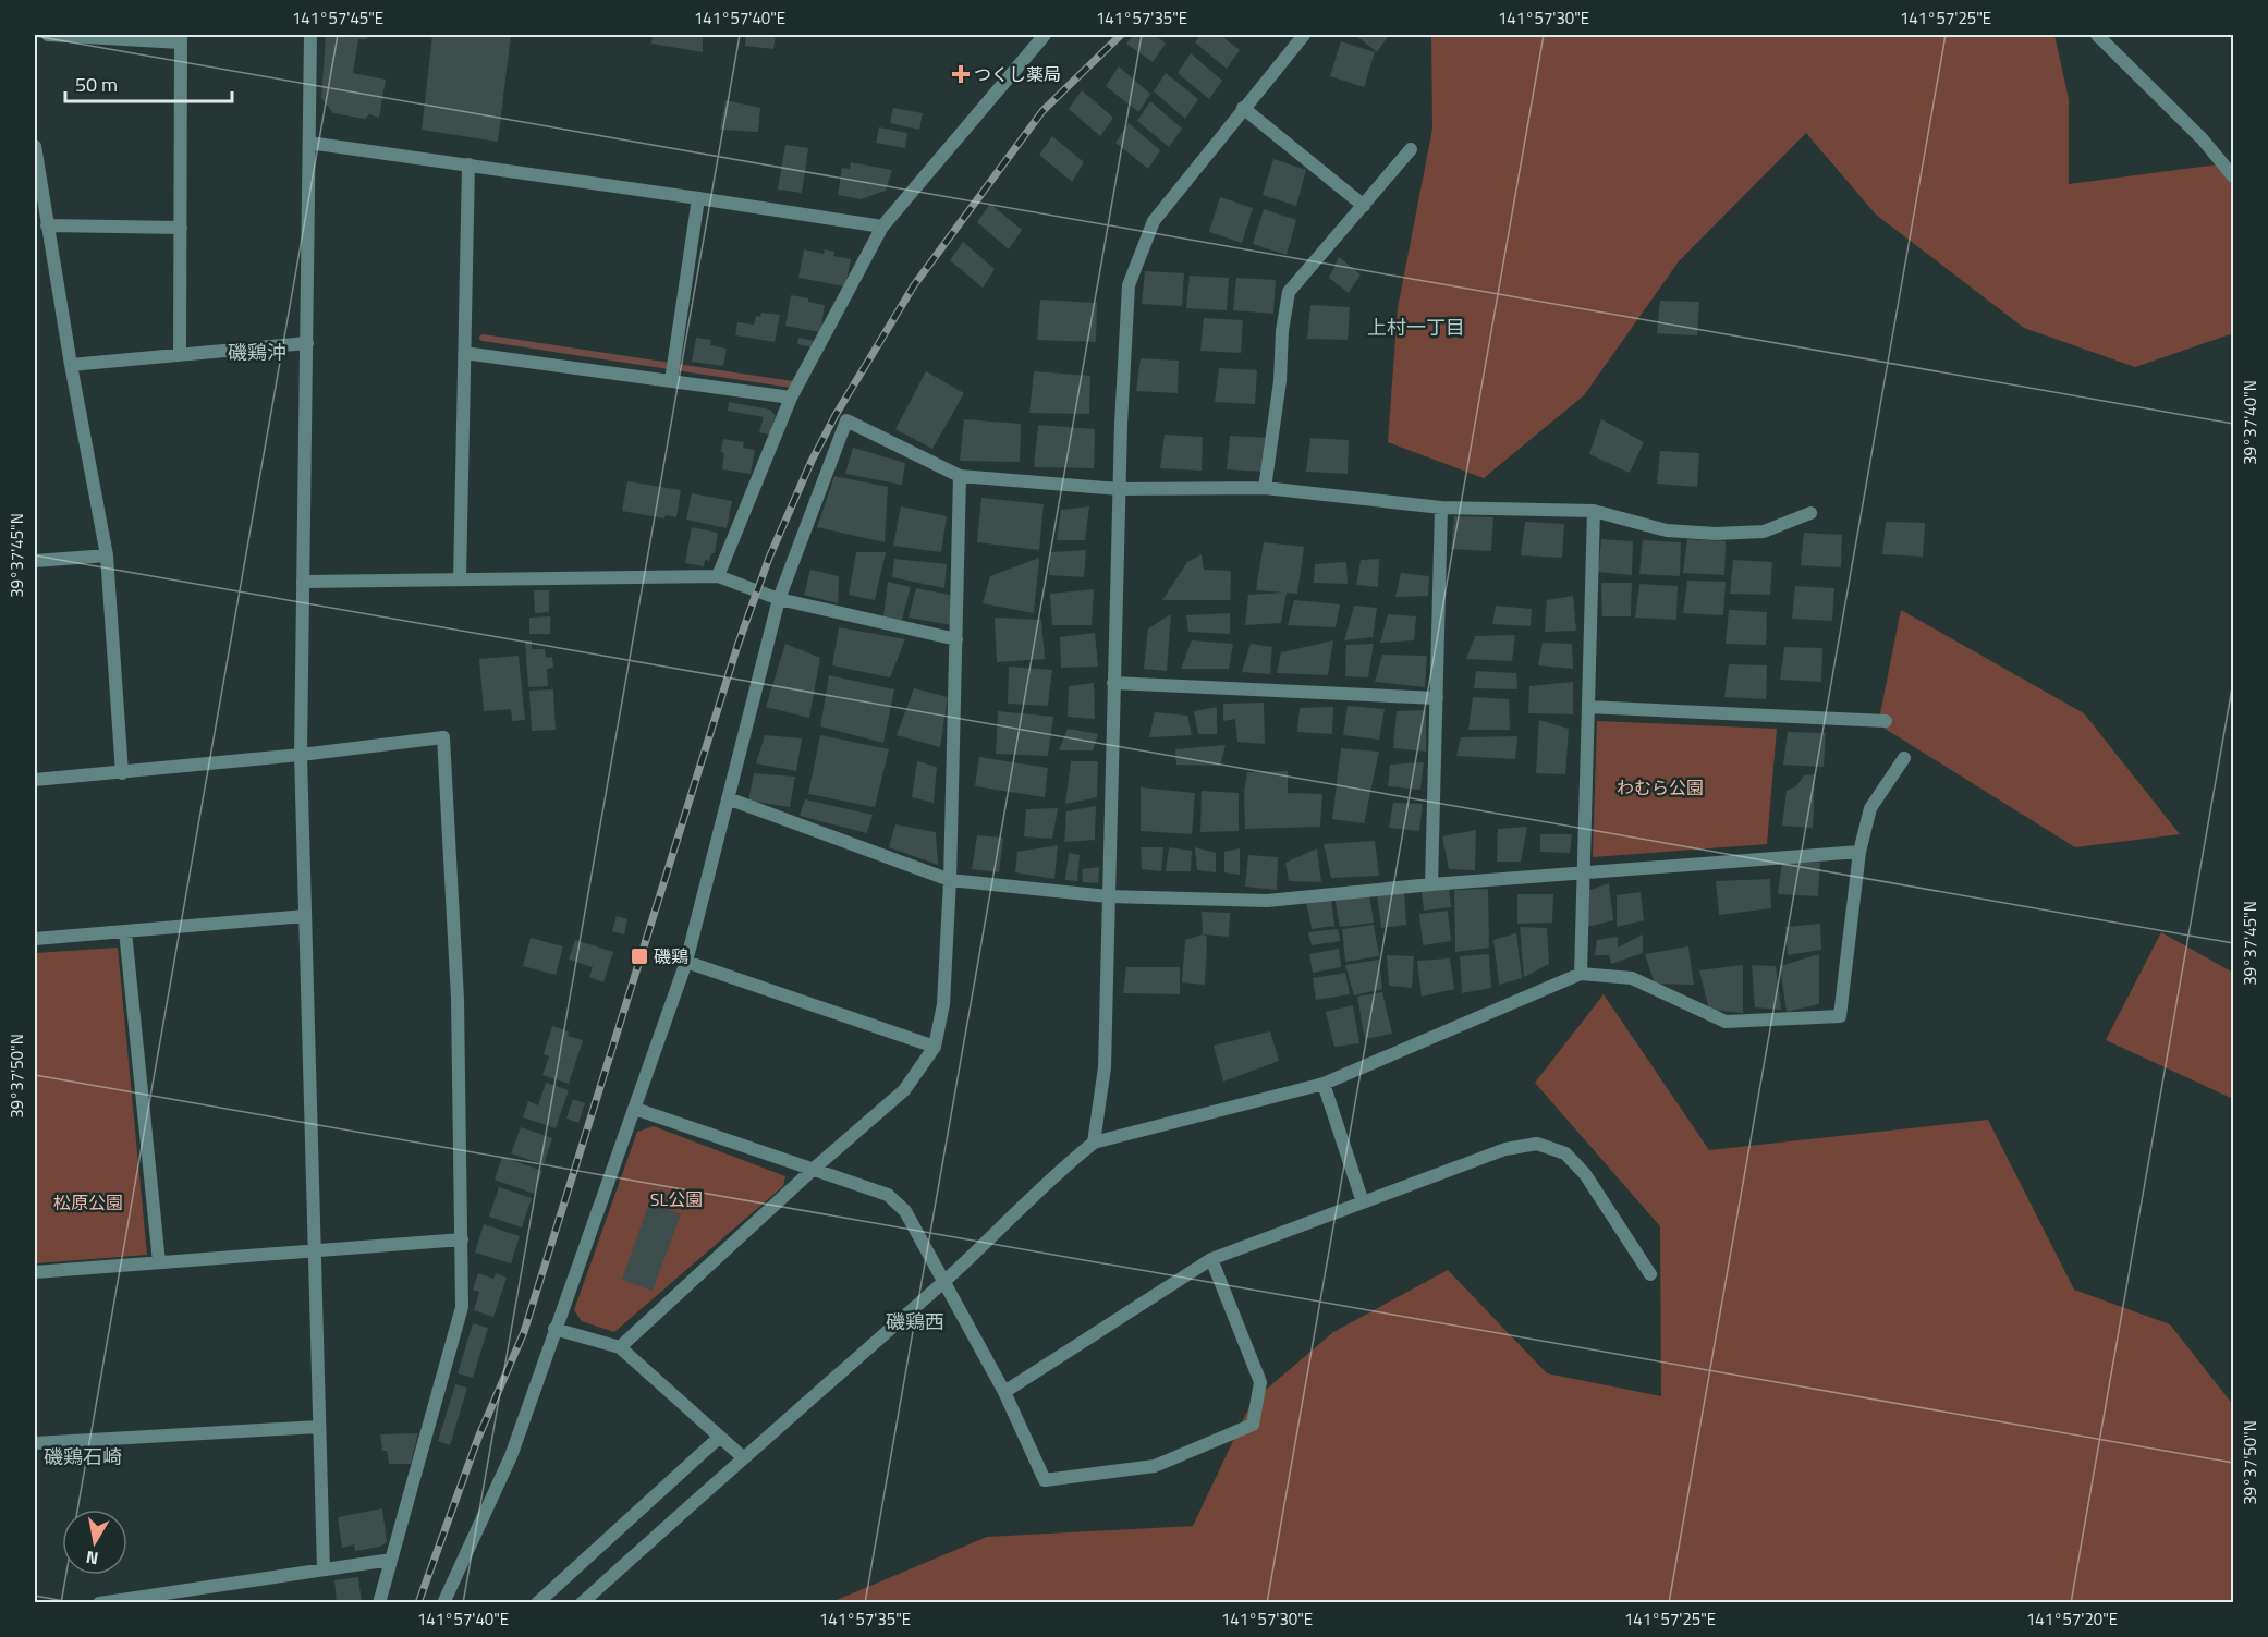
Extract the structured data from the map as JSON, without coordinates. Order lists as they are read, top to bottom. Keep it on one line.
{"districts":["上村一丁目","磯鶏沖","磯鶏西","磯鶏石崎"],"parks":["わむら公園","SL公園","松原公園"],"places":{"health":["つくし薬局"],"transit":["磯鶏"]},"scale_bar":"50 m","north":"bottom","coordinates":["141°57'45\"E","141°57'40\"E","141°57'35\"E","141°57'30\"E","141°57'25\"E","39°37'40\"N","39°37'45\"N","39°37'50\"N","141°57'20\"E"]}
